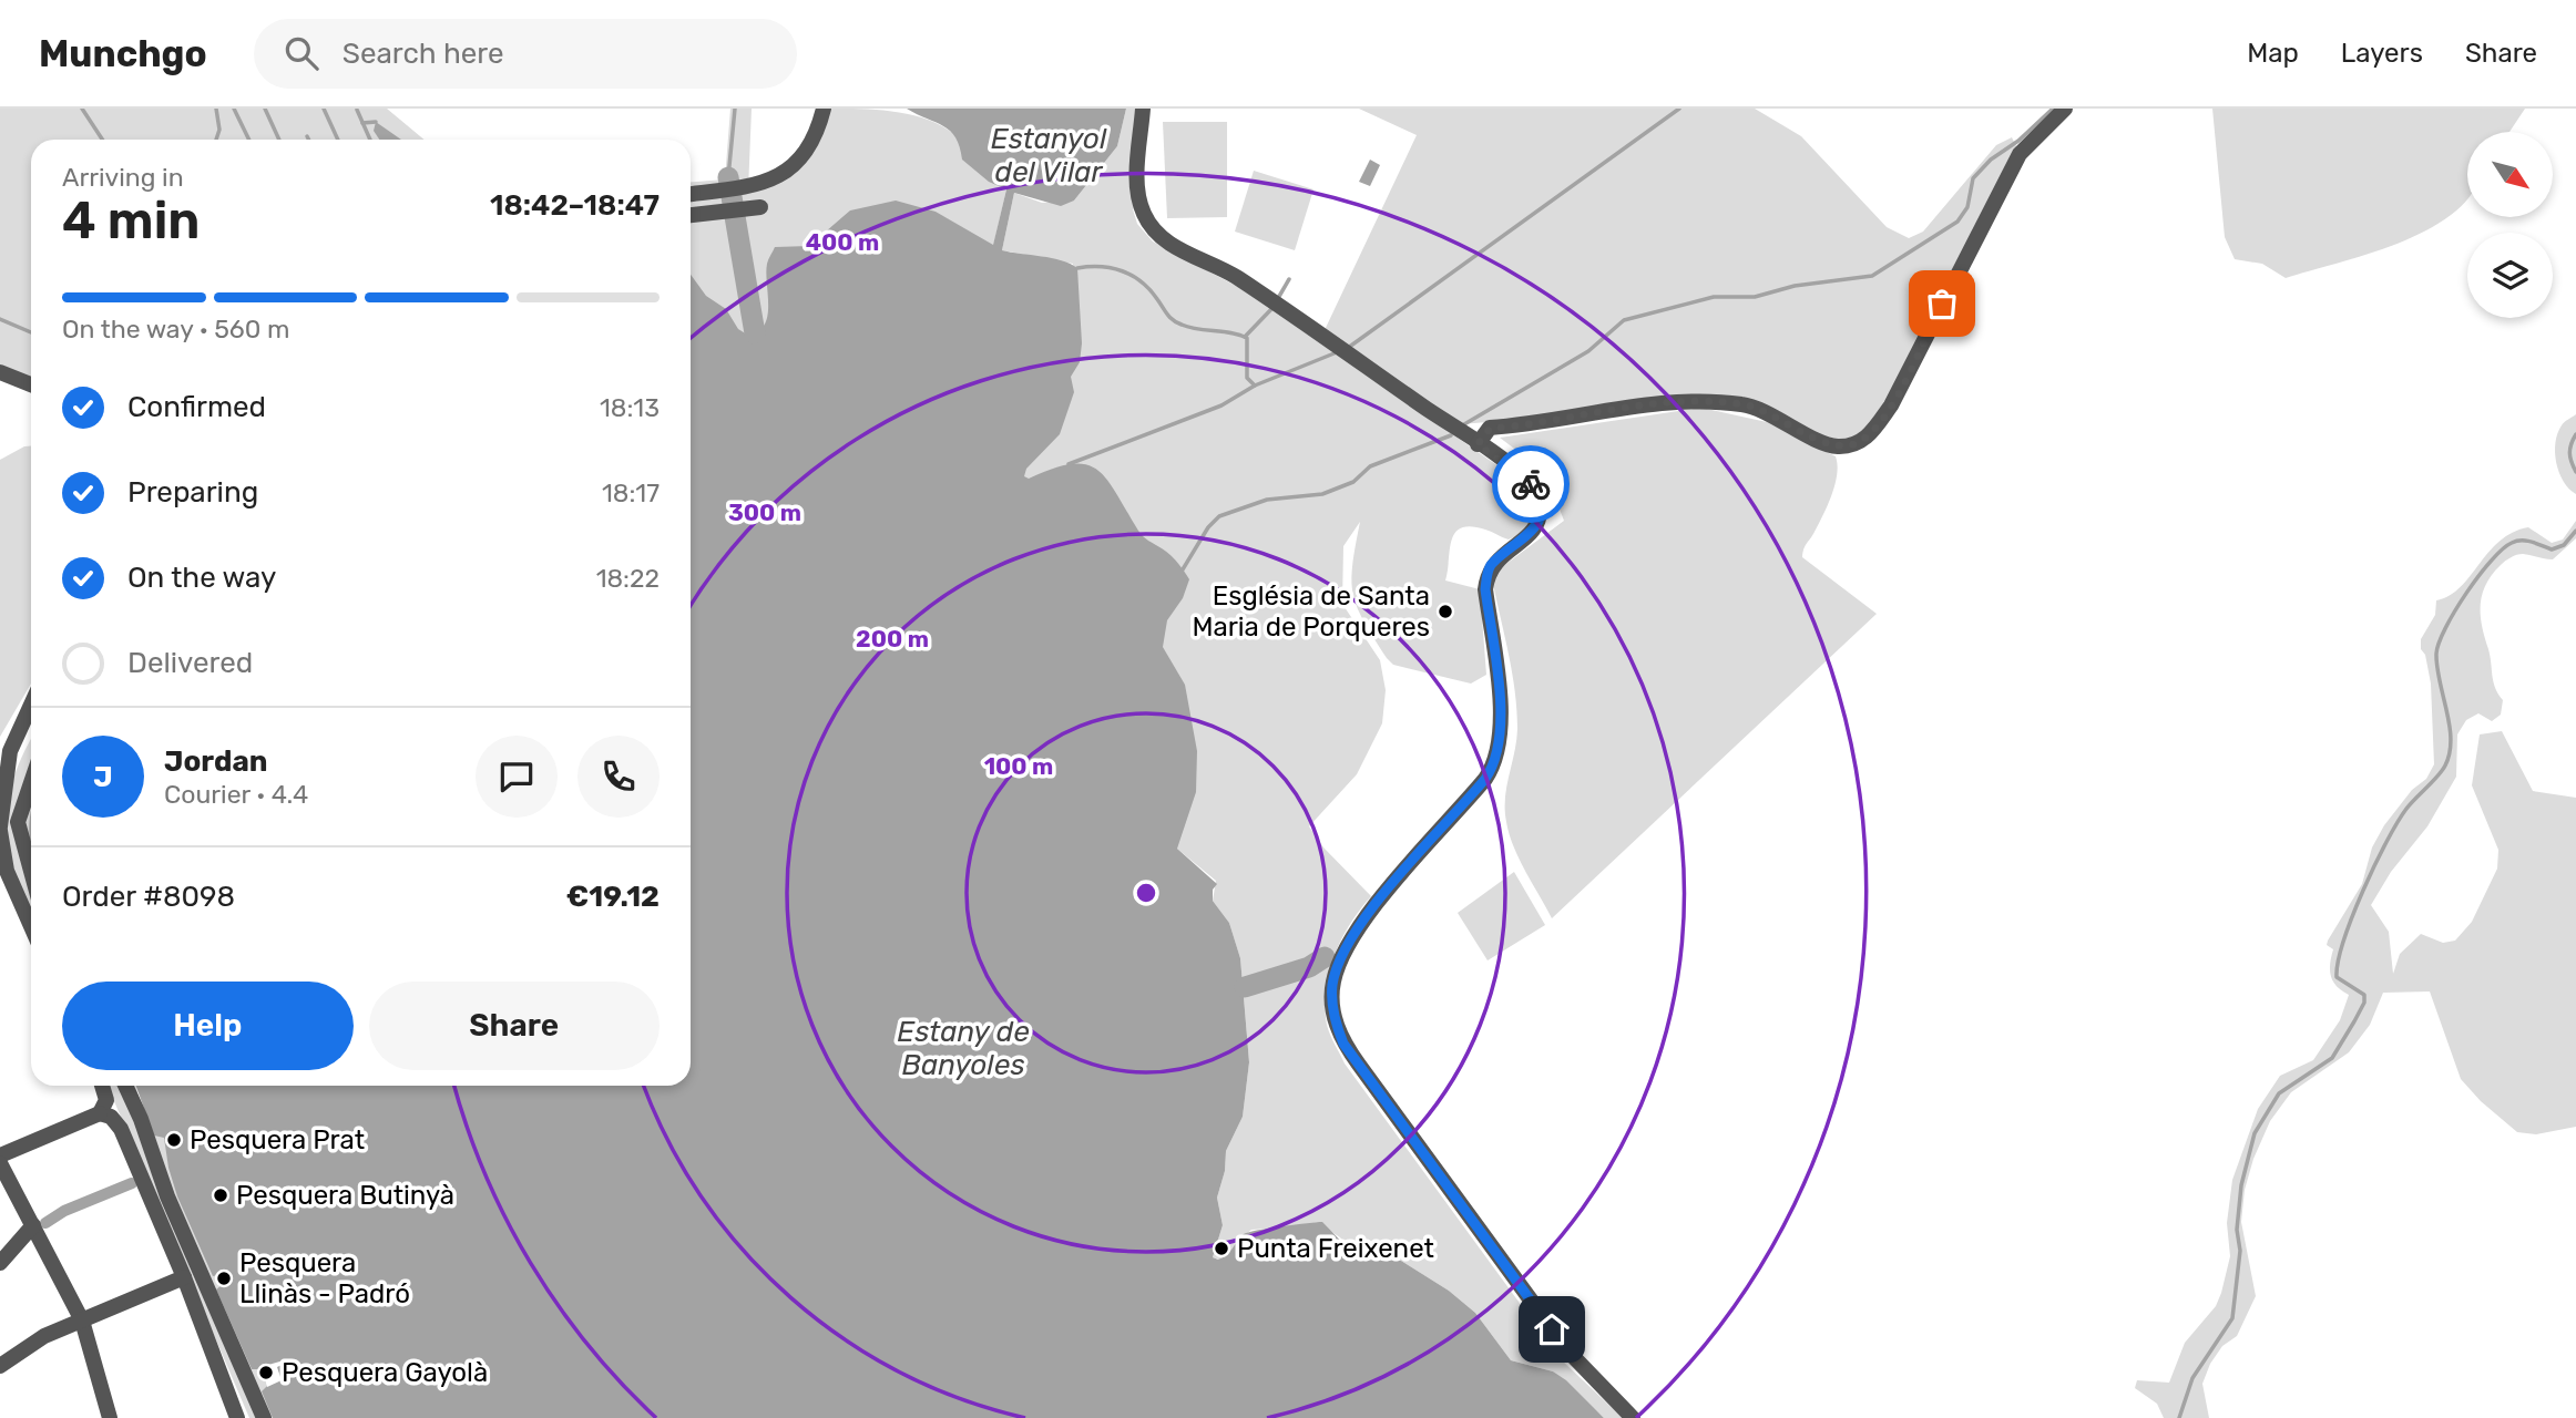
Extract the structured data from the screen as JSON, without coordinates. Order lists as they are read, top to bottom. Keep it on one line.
{"water":["Estanyol del Vilar","Estany de Banyoles"],"places":["Església de Santa Maria de Porqueres","Pesquera Prat","Pesquera Butinyà","Punta Freixenet","Pesquera Llinàs - Padró","Pesquera Gayolà"],"north":"bottom right","page":{"header":"Munchgo","search":"Search here","nav":["Map","Layers","Share"],"heading":["4 min","Arriving in","18:42–18:47"],"panel":["Jordan","Courier · 4.4","Order #8098","€19.12"],"bar":"On the way · 560 m","list":[["Confirmed","18:13"],["Preparing","18:17"],["On the way","18:22"],"Delivered"],"round":"J","buttons":["Help","Share"]},"rings":["400 m","300 m","200 m","100 m"]}
